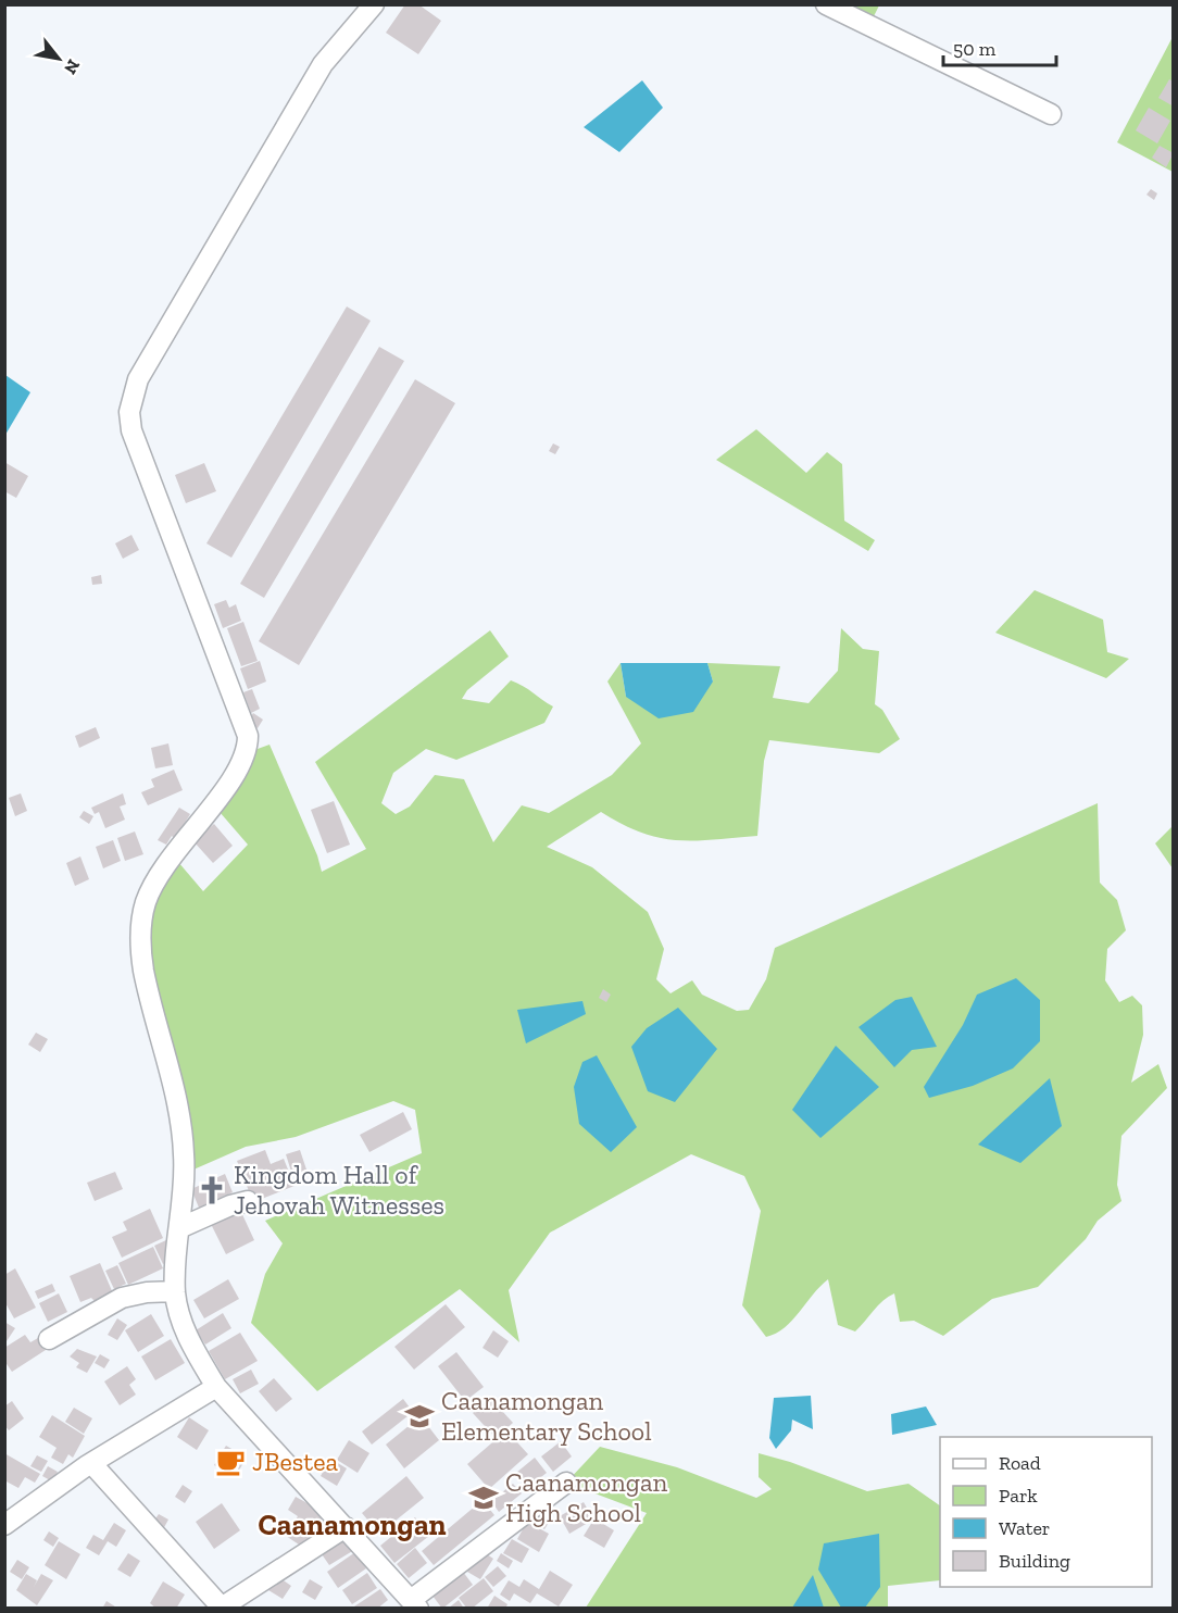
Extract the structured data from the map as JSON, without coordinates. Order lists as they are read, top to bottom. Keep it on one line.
{"districts":["Caanamongan"],"places":{"church":["Kingdom Hall of Jehovah Witnesses"],"school or university":["Caanamongan Elementary School","Caanamongan High School"],"cafe":["JBestea"]},"legend":["Road","Park","Water","Building"],"scale_bar":"50 m","north":"bottom right"}
